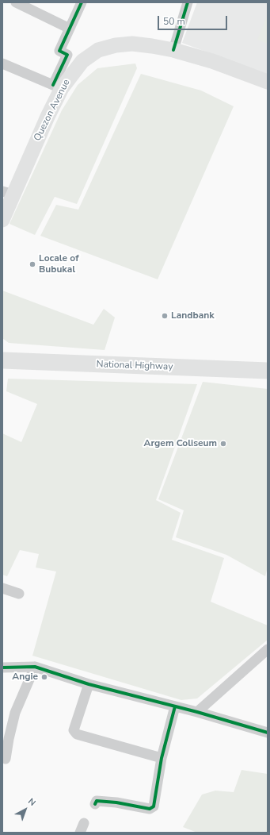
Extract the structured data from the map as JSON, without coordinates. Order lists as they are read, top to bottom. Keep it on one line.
{"streets":{"main road":["Quezon Avenue","National Highway"]},"places":["Locale of Bubukal","Landbank","Argem Coliseum","Angie"],"scale_bar":"50 m","north":"top right"}
